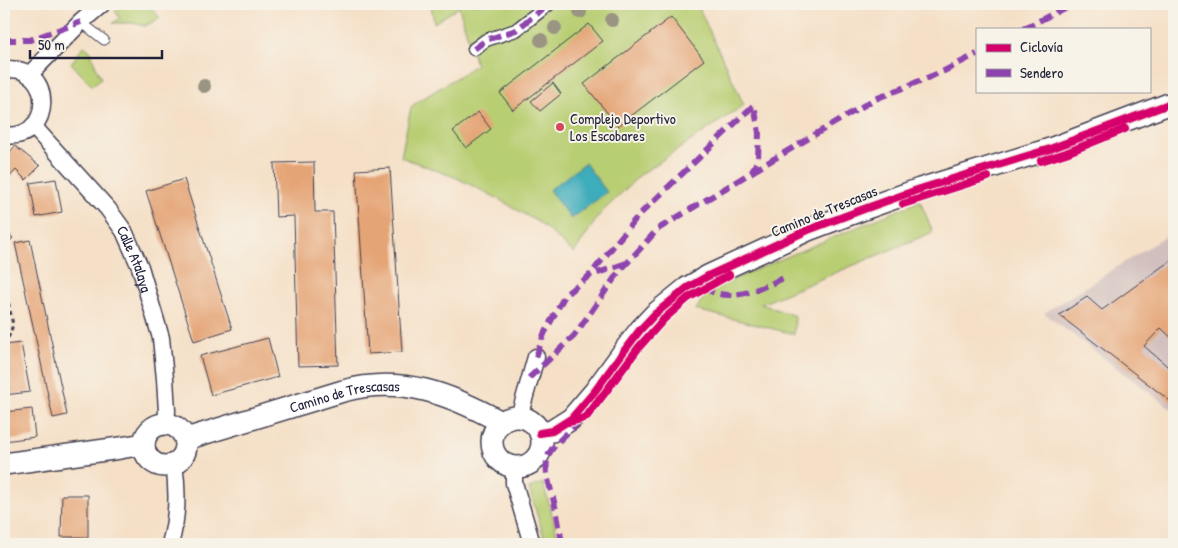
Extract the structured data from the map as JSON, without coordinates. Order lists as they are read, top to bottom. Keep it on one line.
{"streets":{"street":["Camino de Trescasas","Calle Atalaya"]},"crossings":[["Camino de Trescasas","Calle Atalaya"]],"places":["Complejo Deportivo Los Escobares"],"legend":["Ciclovía","Sendero"],"scale_bar":"50 m"}
